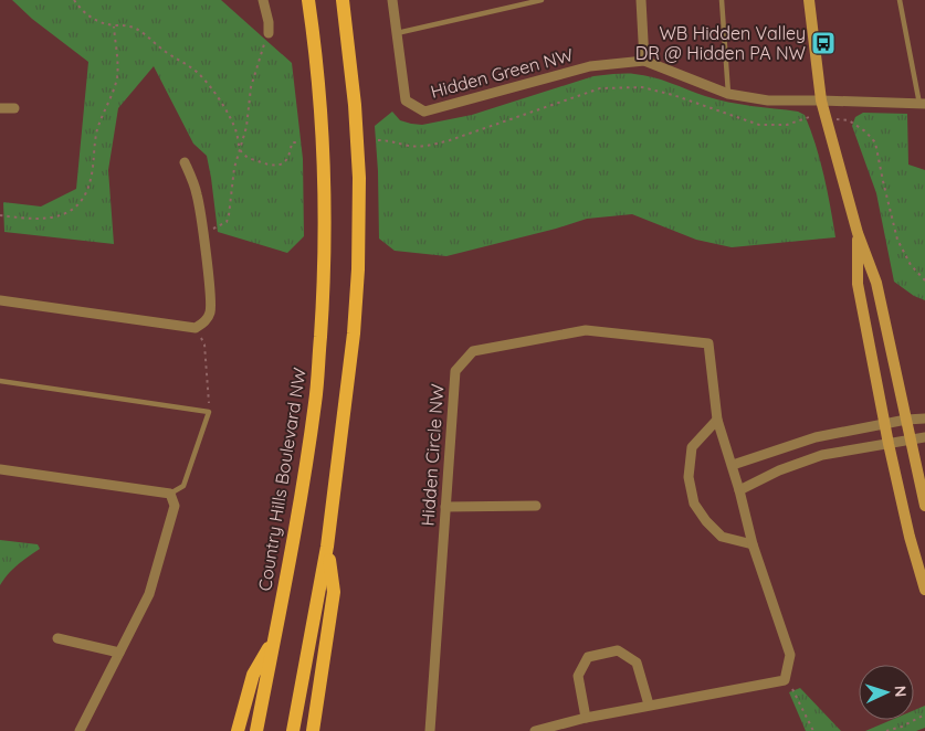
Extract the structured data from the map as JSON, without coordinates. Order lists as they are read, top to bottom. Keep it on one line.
{"streets":{"main road":["Country Hills Boulevard NW"],"street":["Hidden Green NW","Hidden Circle NW"]},"places":{"bus stop":["WB Hidden Valley DR @ Hidden PA NW"]},"north":"right"}
